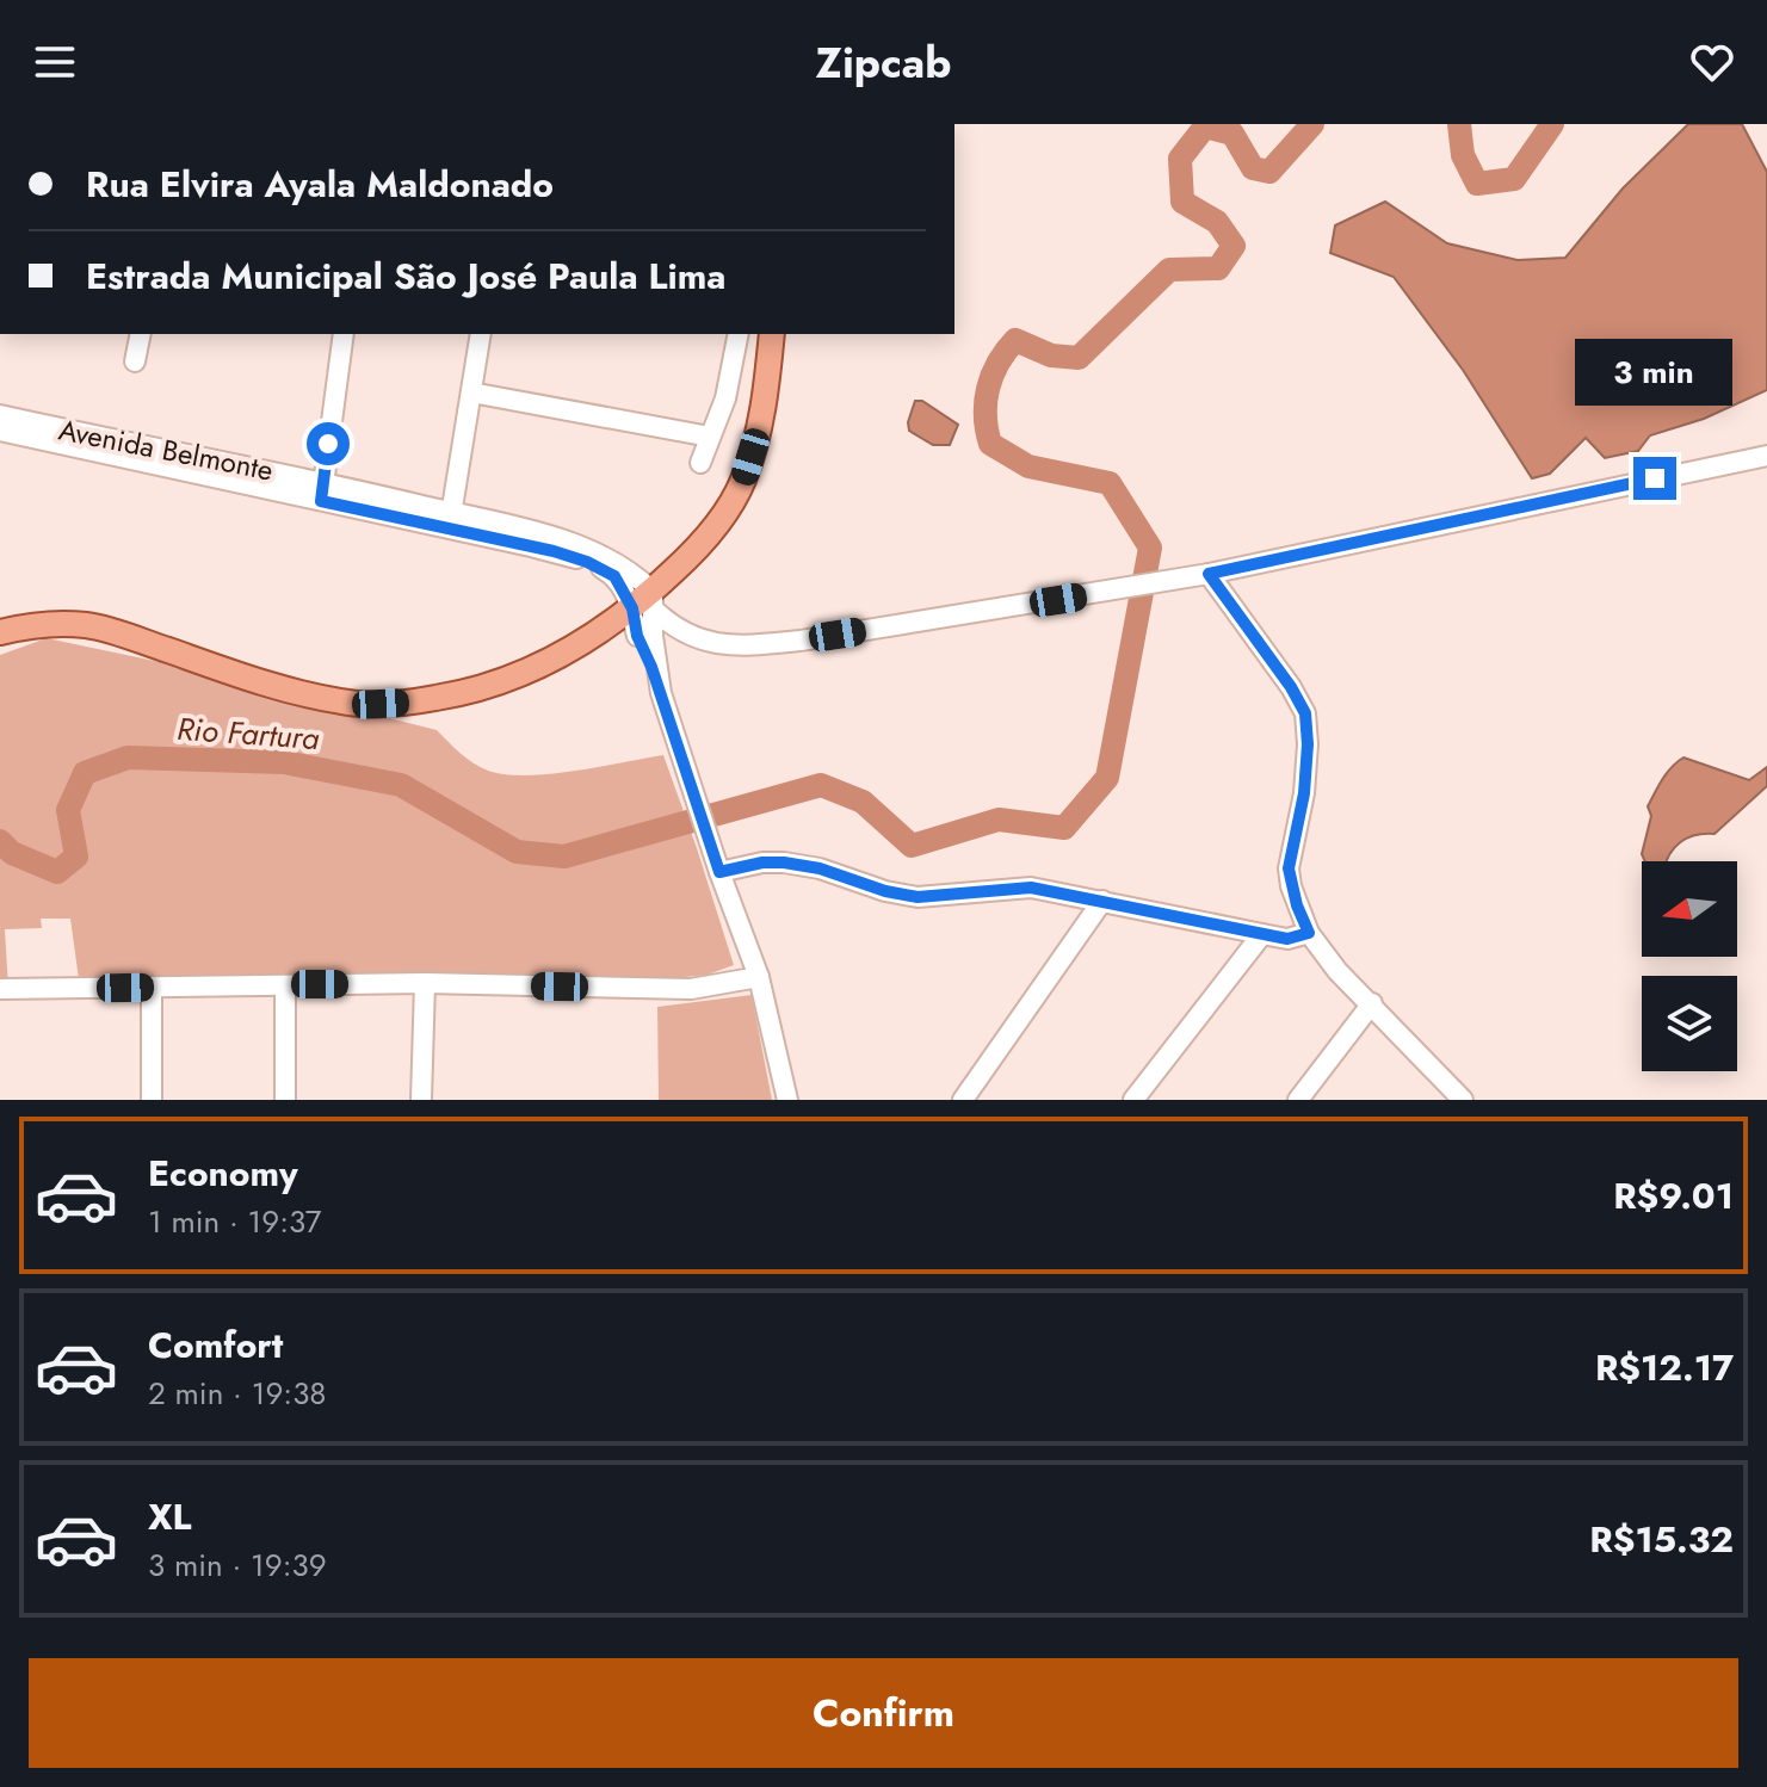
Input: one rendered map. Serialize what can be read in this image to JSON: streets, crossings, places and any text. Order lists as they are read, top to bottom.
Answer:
{
  "streets": {
    "street": ["Avenida Belmonte"]
  },
  "water": ["Rio Fartura"],
  "north": "left",
  "page": {
    "header": "Zipcab",
    "banner": ["Rua Elvira Ayala Maldonado", "Estrada Municipal São José Paula Lima"],
    "bubble": "3 min",
    "list": [
      {
        "name": "Economy",
        "note": "1 min · 19:37",
        "value": "R$9.01"
      },
      {
        "name": "Comfort",
        "note": "2 min · 19:38",
        "value": "R$12.17"
      },
      {
        "name": "XL",
        "note": "3 min · 19:39",
        "value": "R$15.32"
      }
    ],
    "buttons": "Confirm"
  }
}
